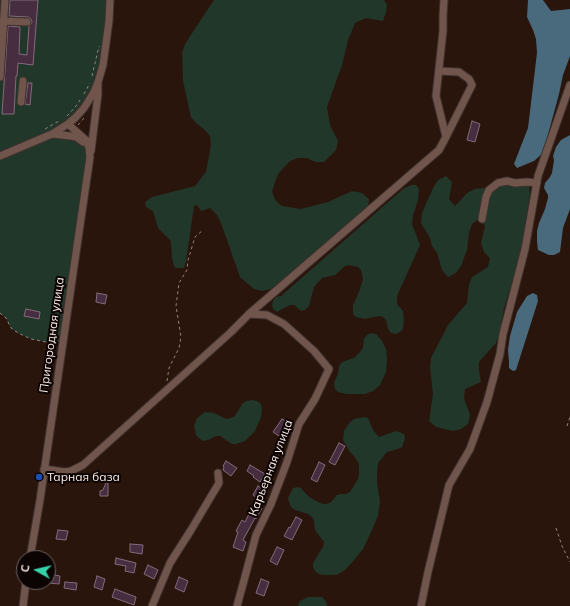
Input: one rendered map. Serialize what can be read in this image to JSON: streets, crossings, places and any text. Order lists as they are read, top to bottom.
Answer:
{
  "streets": {
    "street": ["Пригородная улица", "Карьерная улица"]
  },
  "places": ["Тарная база"],
  "north": "left"
}
